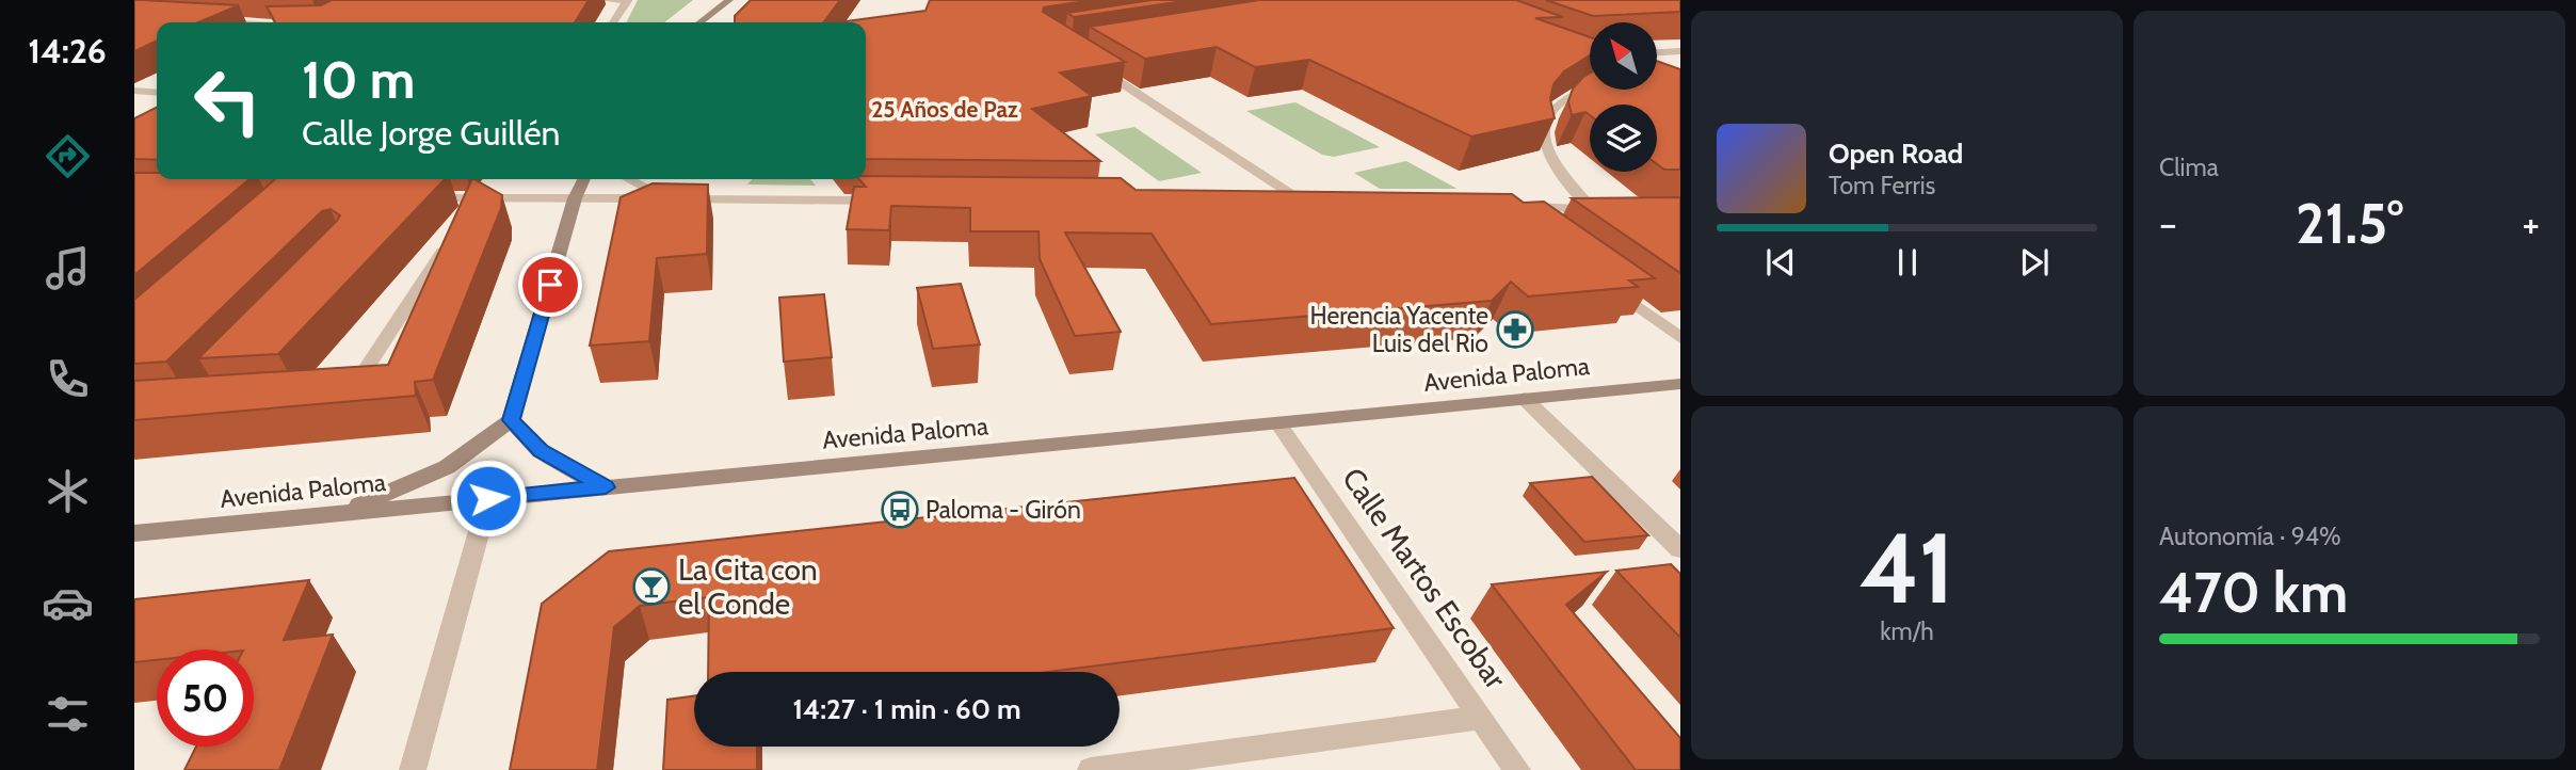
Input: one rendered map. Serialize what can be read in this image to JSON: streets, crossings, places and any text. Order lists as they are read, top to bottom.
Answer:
{
  "streets": {
    "main road": ["Avenida Paloma"],
    "street": ["Calle Martos Escobar"]
  },
  "crossings": [
    ["Avenida Paloma", "Calle Martos Escobar"]
  ],
  "districts": ["25 Años de Paz"],
  "places": {
    "pharmacy": ["Herencia Yacente Luis del Rio"],
    "bus stop": ["Paloma - Girón"],
    "bar": ["La Cita con el Conde"]
  },
  "north": "top left",
  "page": {
    "tabs": "14:26",
    "tile": [
      "Clima",
      ["41", "km/h"],
      ["Autonomía · 94%", "470 km"]
    ],
    "turn": ["10 m", "Calle Jorge Guillén"],
    "song": ["Open Road", "Tom Ferris"],
    "heat": ["−", "21.5°", "+"],
    "limit": "50",
    "trip": "14:27 · 1 min · 60 m"
  }
}
